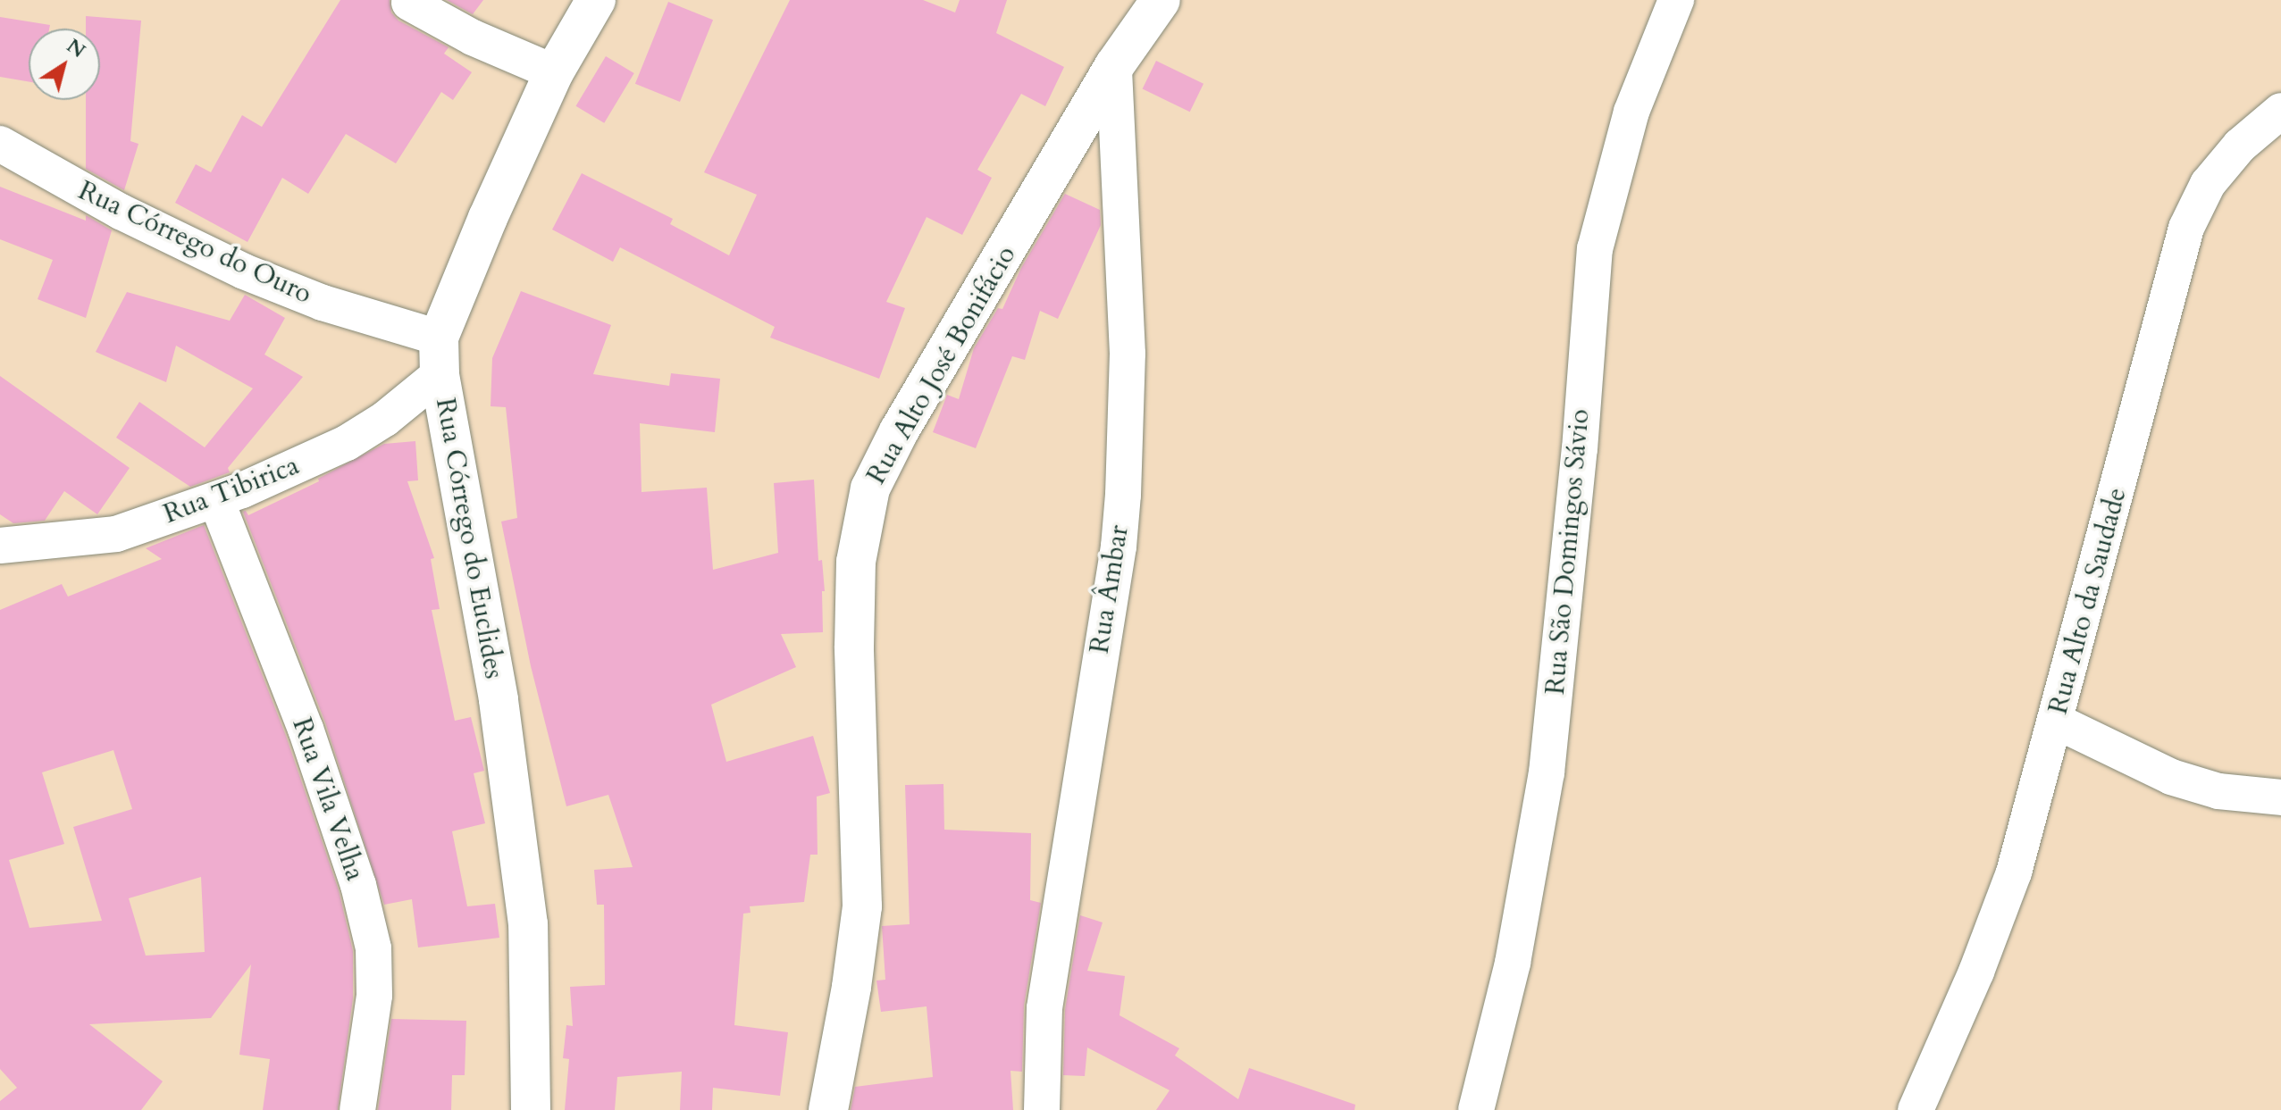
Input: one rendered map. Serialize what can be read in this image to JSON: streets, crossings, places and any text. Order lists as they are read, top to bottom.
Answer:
{
  "streets": {
    "street": [
      "Rua Córrego do Ouro",
      "Rua Alto José Bonifácio",
      "Rua Tibirica",
      "Rua Córrego do Euclides",
      "Rua São Domingos Sávio",
      "Rua Âmbar",
      "Rua Alto da Saudade",
      "Rua Vila Velha"
    ]
  },
  "crossings": [
    ["Rua Córrego do Ouro", "Rua Tibirica"],
    ["Rua Córrego do Ouro", "Rua Córrego do Euclides"],
    ["Rua Alto José Bonifácio", "Rua Âmbar"],
    ["Rua Tibirica", "Rua Córrego do Euclides"],
    ["Rua Tibirica", "Rua Vila Velha"]
  ],
  "north": "top right"
}
